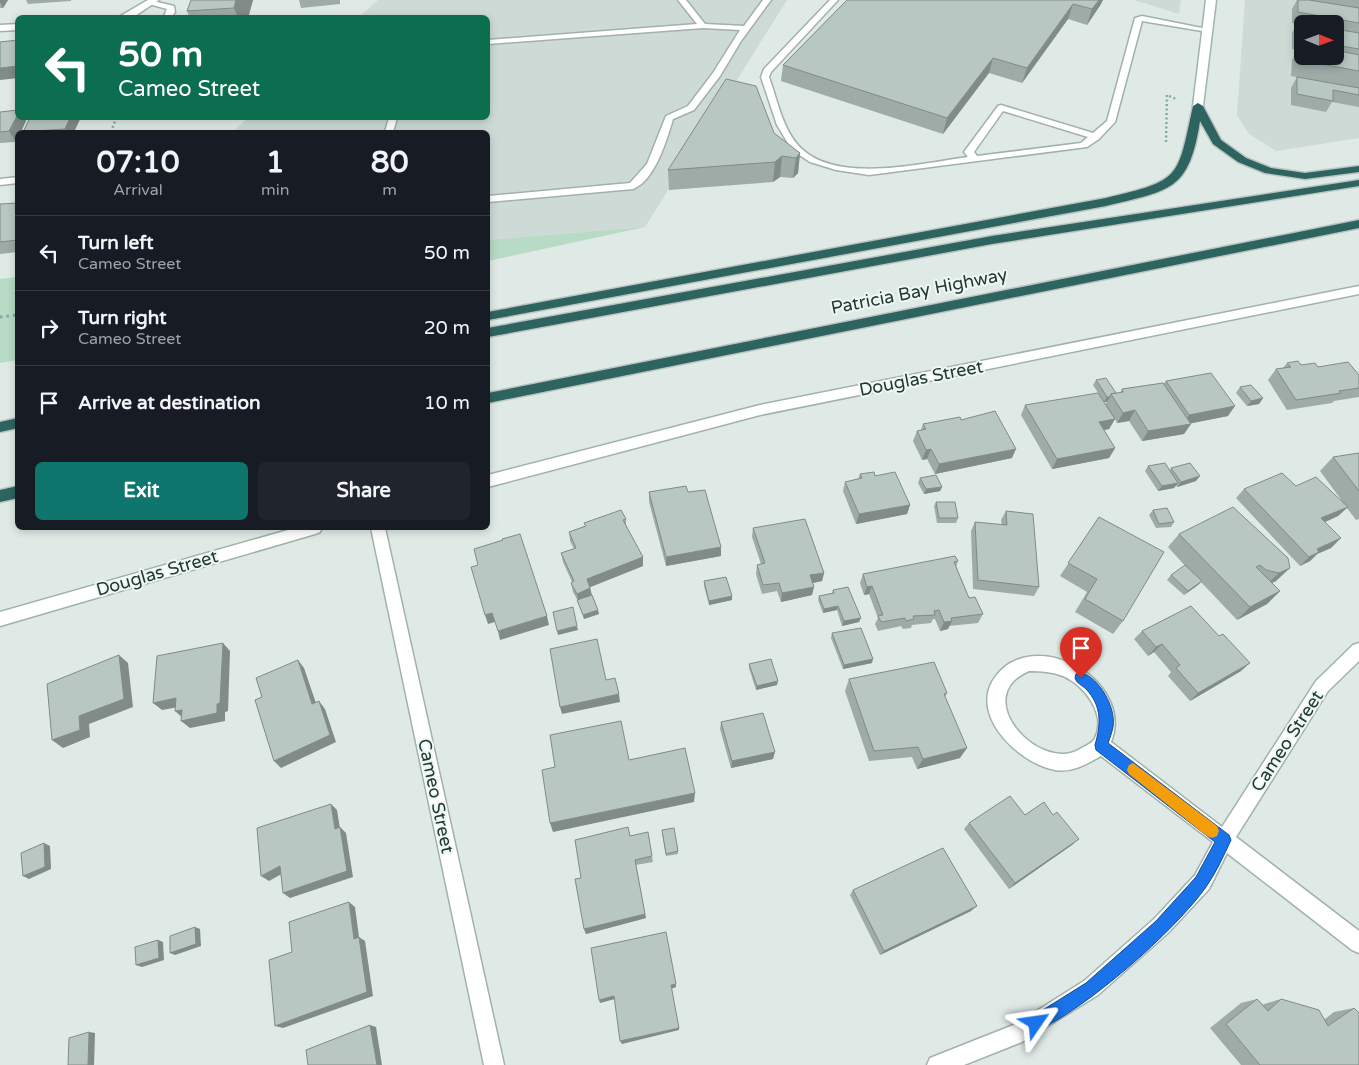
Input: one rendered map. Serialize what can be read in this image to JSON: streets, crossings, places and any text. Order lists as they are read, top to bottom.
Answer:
{
  "streets": {
    "highway": ["Patricia Bay Highway"],
    "street": ["Douglas Street", "Cameo Street"]
  },
  "north": "right",
  "page": {
    "turn": ["50 m", "Cameo Street"],
    "eta": [
      "07:10",
      "Arrival",
      "1",
      "min",
      "80",
      "m"
    ],
    "list": [
      {
        "name": "Turn left",
        "note": "Cameo Street",
        "value": "50 m"
      },
      {
        "name": "Turn right",
        "note": "Cameo Street",
        "value": "20 m"
      },
      {
        "name": "Arrive at destination",
        "value": "10 m"
      }
    ],
    "buttons": ["Exit", "Share"]
  }
}
